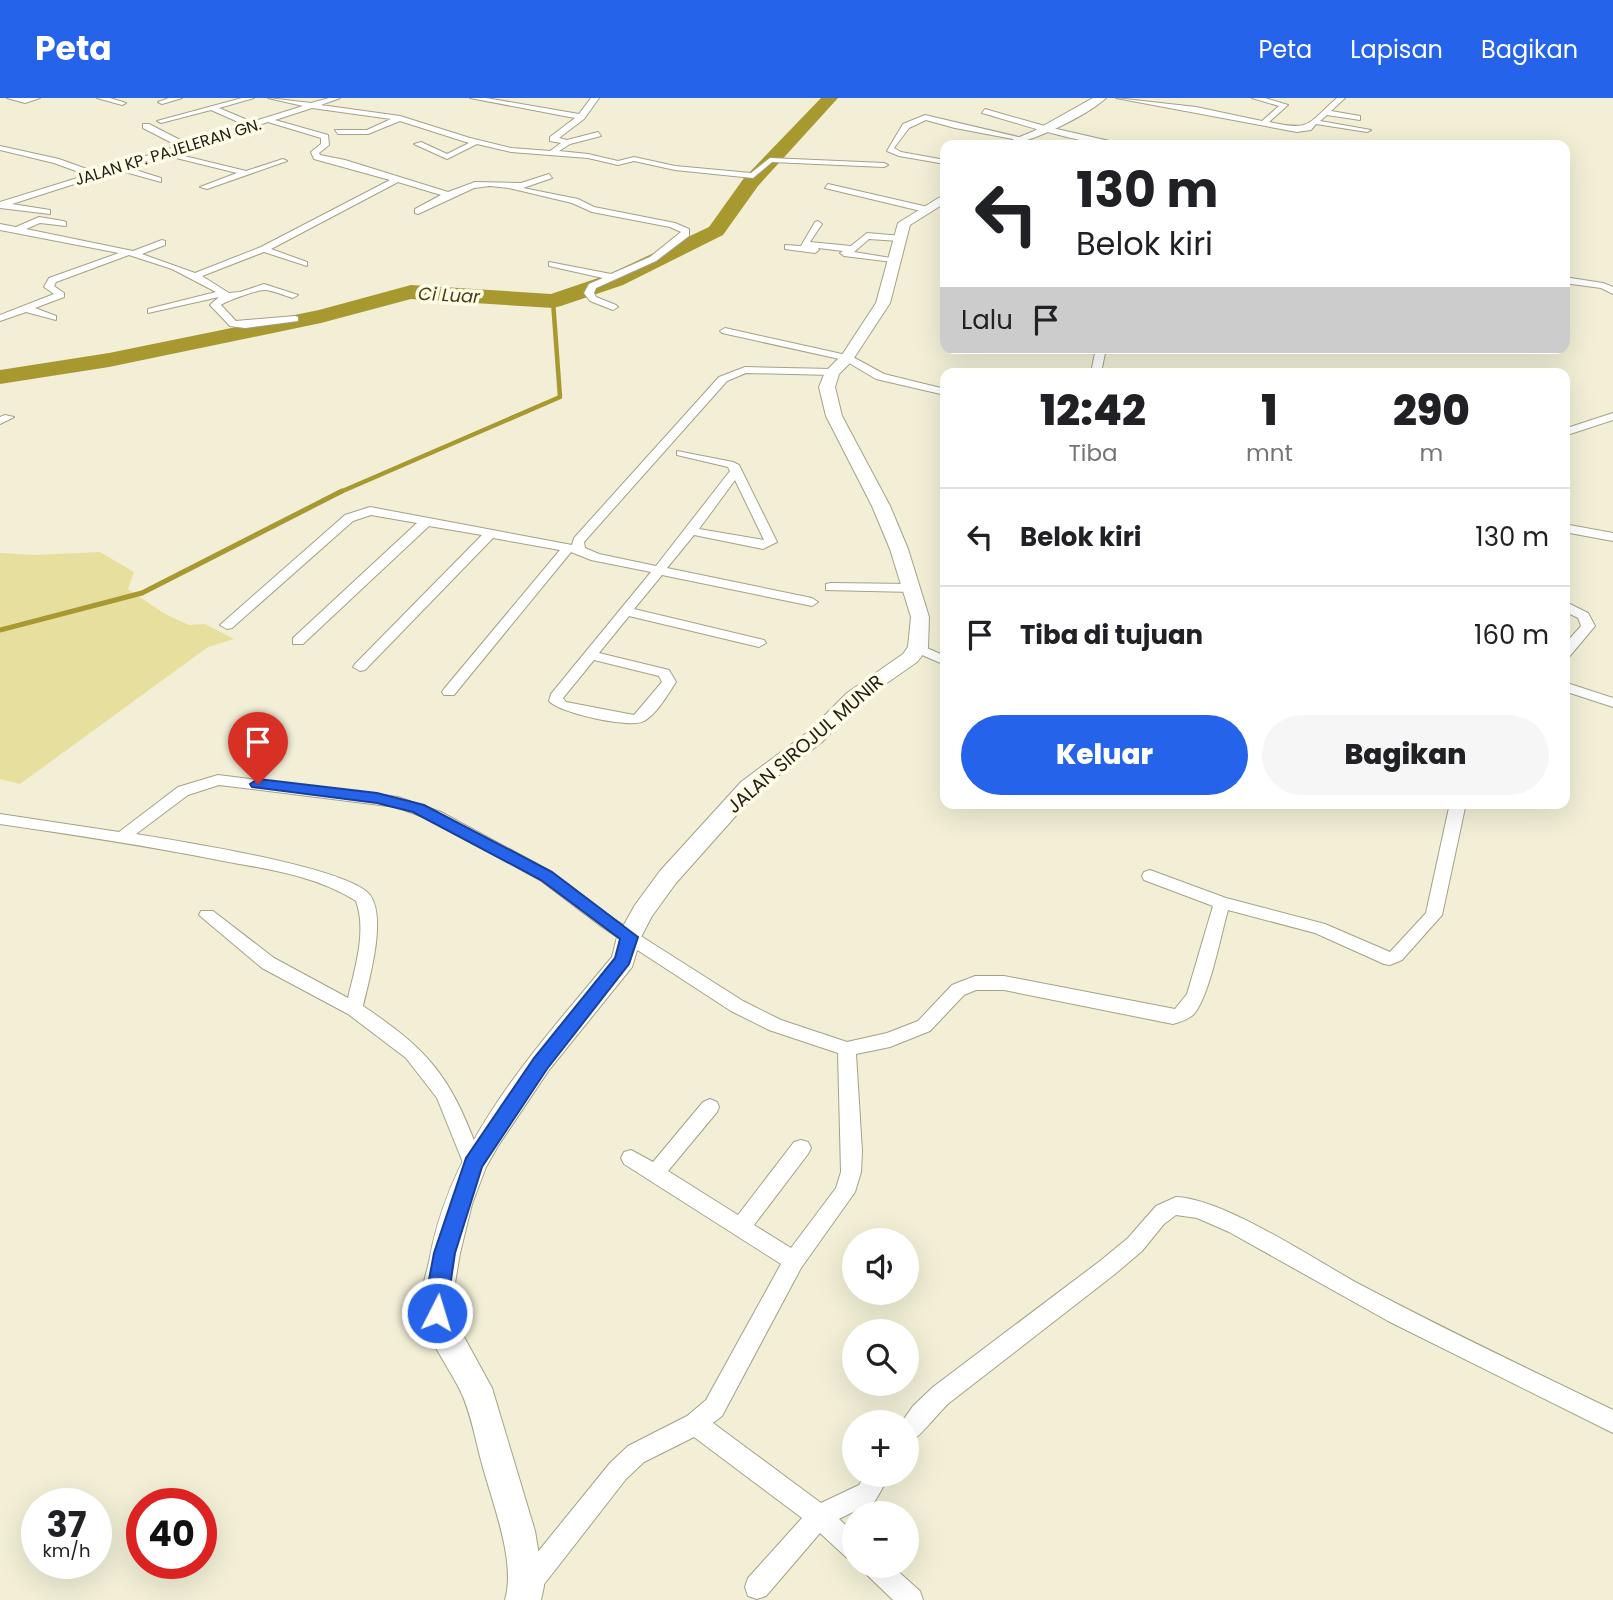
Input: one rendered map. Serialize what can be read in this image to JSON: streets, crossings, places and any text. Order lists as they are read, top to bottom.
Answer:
{
  "streets": {
    "street": ["JALAN KP. PAJELERAN GN.", "JALAN SIROJUL MUNIR"]
  },
  "water": ["Ci Luar"],
  "page": {
    "header": "Peta",
    "nav": ["Peta", "Lapisan", "Bagikan"],
    "turn": ["130 m", "Belok kiri"],
    "then": "Lalu",
    "eta": [
      "12:42",
      "Tiba",
      "1",
      "mnt",
      "290",
      "m"
    ],
    "list": [
      {
        "name": "Belok kiri",
        "value": "130 m"
      },
      {
        "name": "Tiba di tujuan",
        "value": "160 m"
      }
    ],
    "buttons": ["Keluar", "Bagikan"],
    "map_buttons": ["+", "−"],
    "speed": "37 km/h",
    "limit": "40"
  }
}
